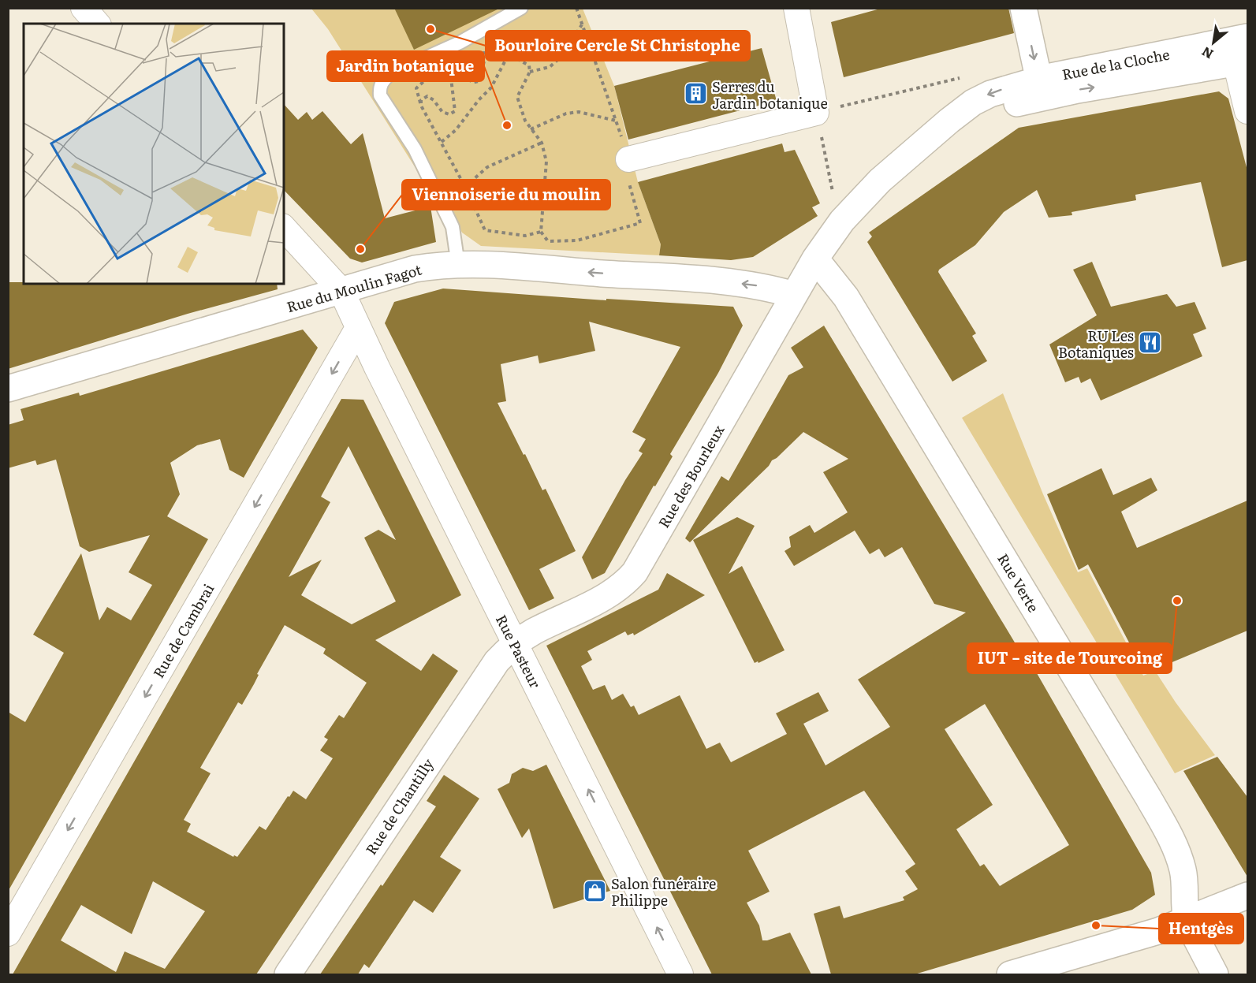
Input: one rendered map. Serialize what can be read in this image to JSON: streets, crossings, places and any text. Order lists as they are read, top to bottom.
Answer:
{
  "streets": {
    "street": [
      "Rue de la Cloche",
      "Rue du Moulin Fagot",
      "Rue des Bourleux",
      "Rue Verte",
      "Rue de Cambrai",
      "Rue Pasteur",
      "Rue de Chantilly"
    ]
  },
  "crossings": [
    ["Rue du Moulin Fagot", "Rue des Bourleux"],
    ["Rue du Moulin Fagot", "Rue Pasteur"],
    ["Rue des Bourleux", "Rue Verte"],
    ["Rue des Bourleux", "Rue Pasteur"],
    ["Rue des Bourleux", "Rue de Chantilly"],
    ["Rue de Cambrai", "Rue Pasteur"],
    ["Rue Pasteur", "Rue de Chantilly"]
  ],
  "one_way": ["Rue de Cambrai", "Rue Pasteur"],
  "places": {
    "other": [
      "Bourloire Cercle St Christophe",
      "Jardin botanique",
      "Viennoiserie du moulin",
      "IUT − site de Tourcoing",
      "Hentgès"
    ],
    "building": ["Serres du Jardin botanique"],
    "restaurant": ["RU Les Botaniques"],
    "shop": ["Salon funéraire Philippe"]
  },
  "north": "bottom left"
}
